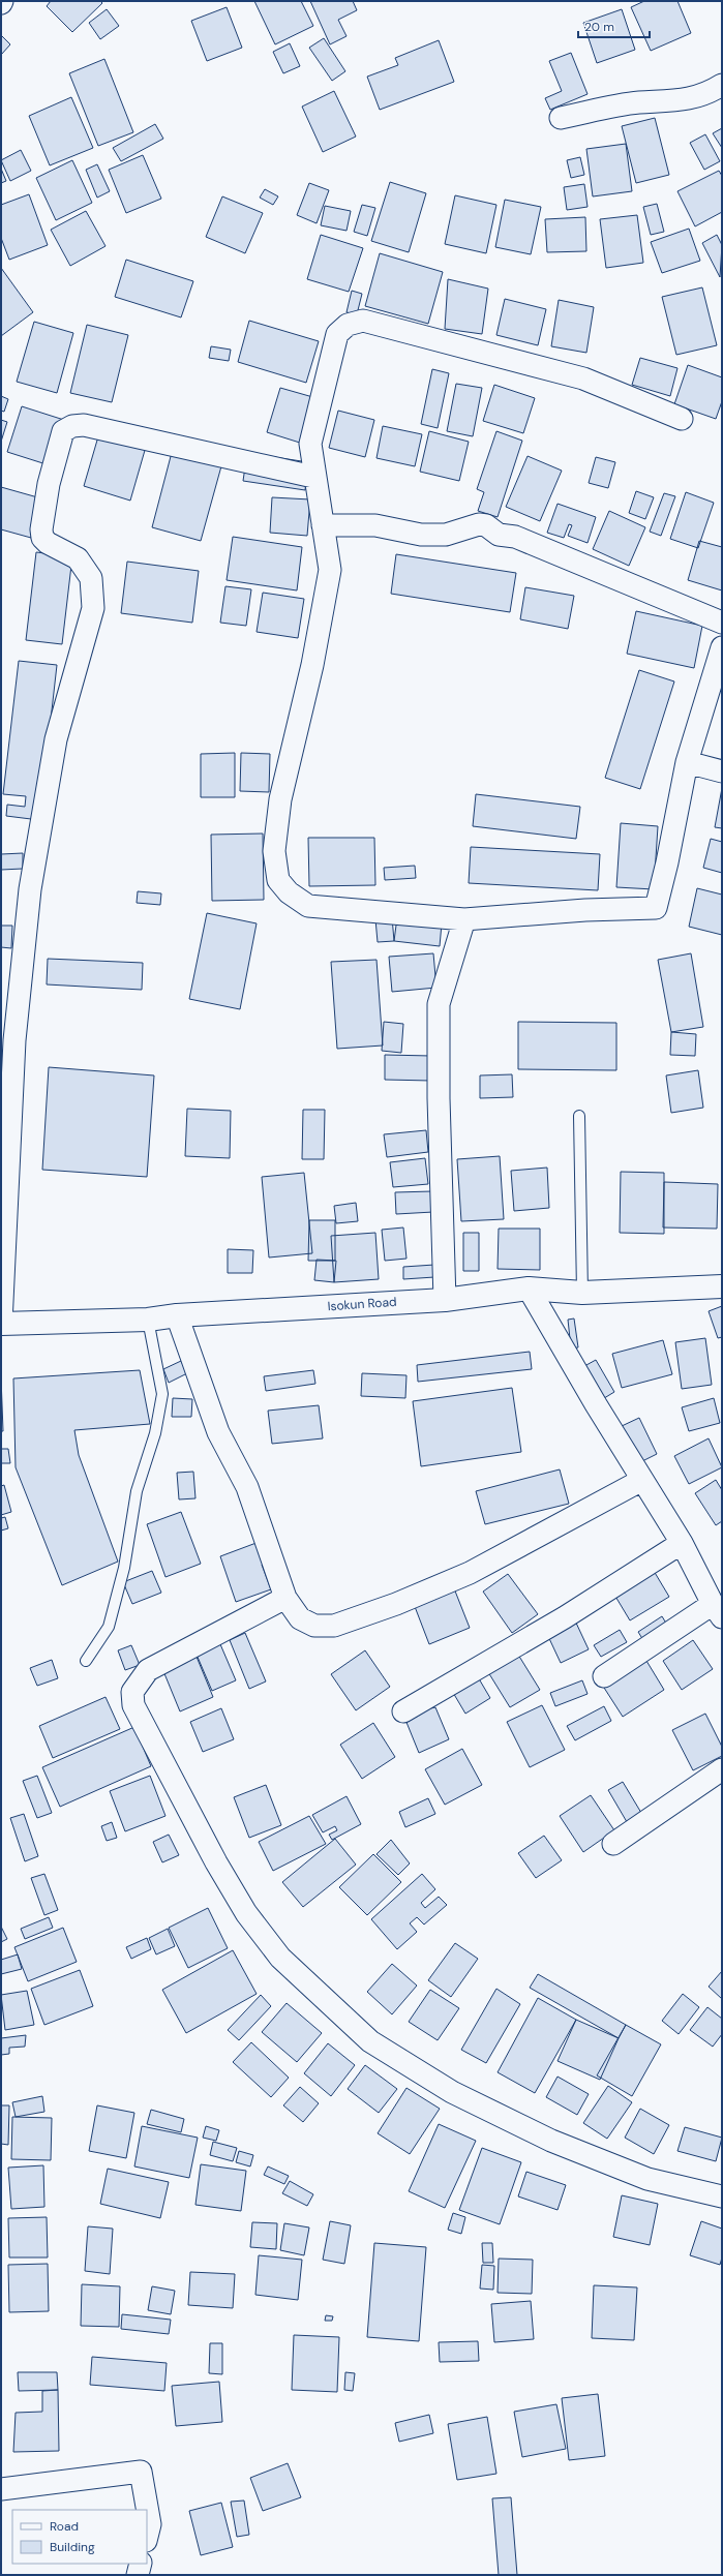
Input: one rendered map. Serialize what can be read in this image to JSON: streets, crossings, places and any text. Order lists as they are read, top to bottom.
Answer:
{
  "streets": {
    "main road": ["Isokun Road"]
  },
  "legend": ["Road", "Building"],
  "scale_bar": "20 m"
}
